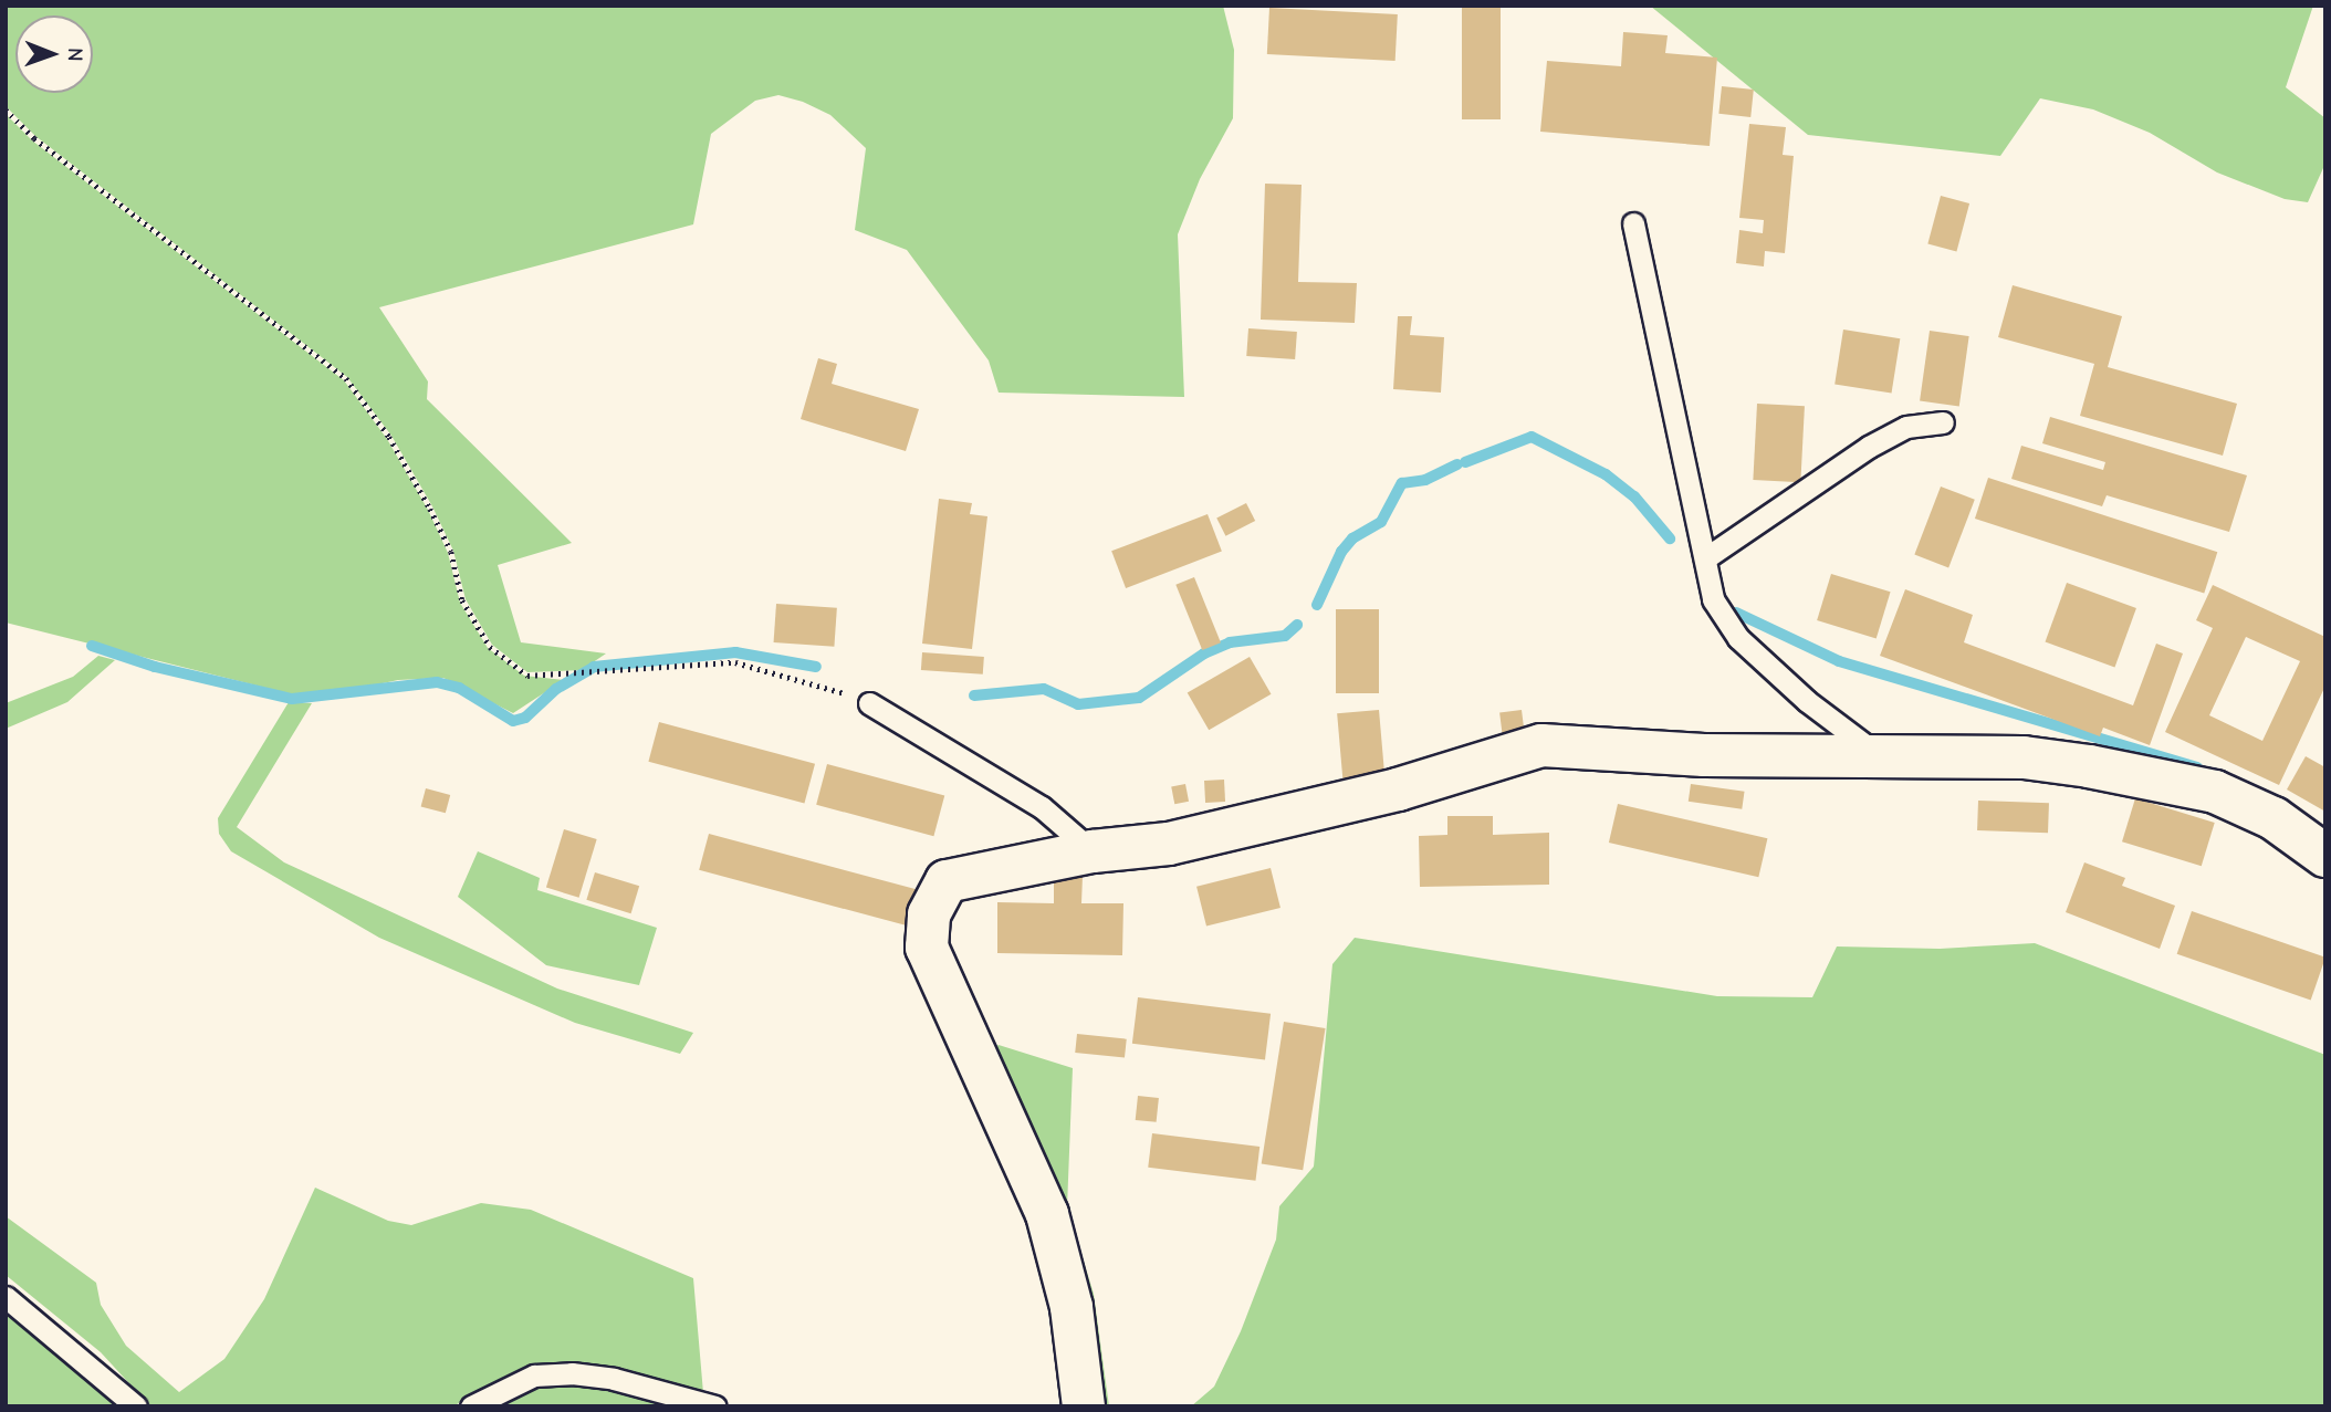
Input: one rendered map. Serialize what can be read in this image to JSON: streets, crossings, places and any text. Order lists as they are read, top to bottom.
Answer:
{
  "north": "right"
}
